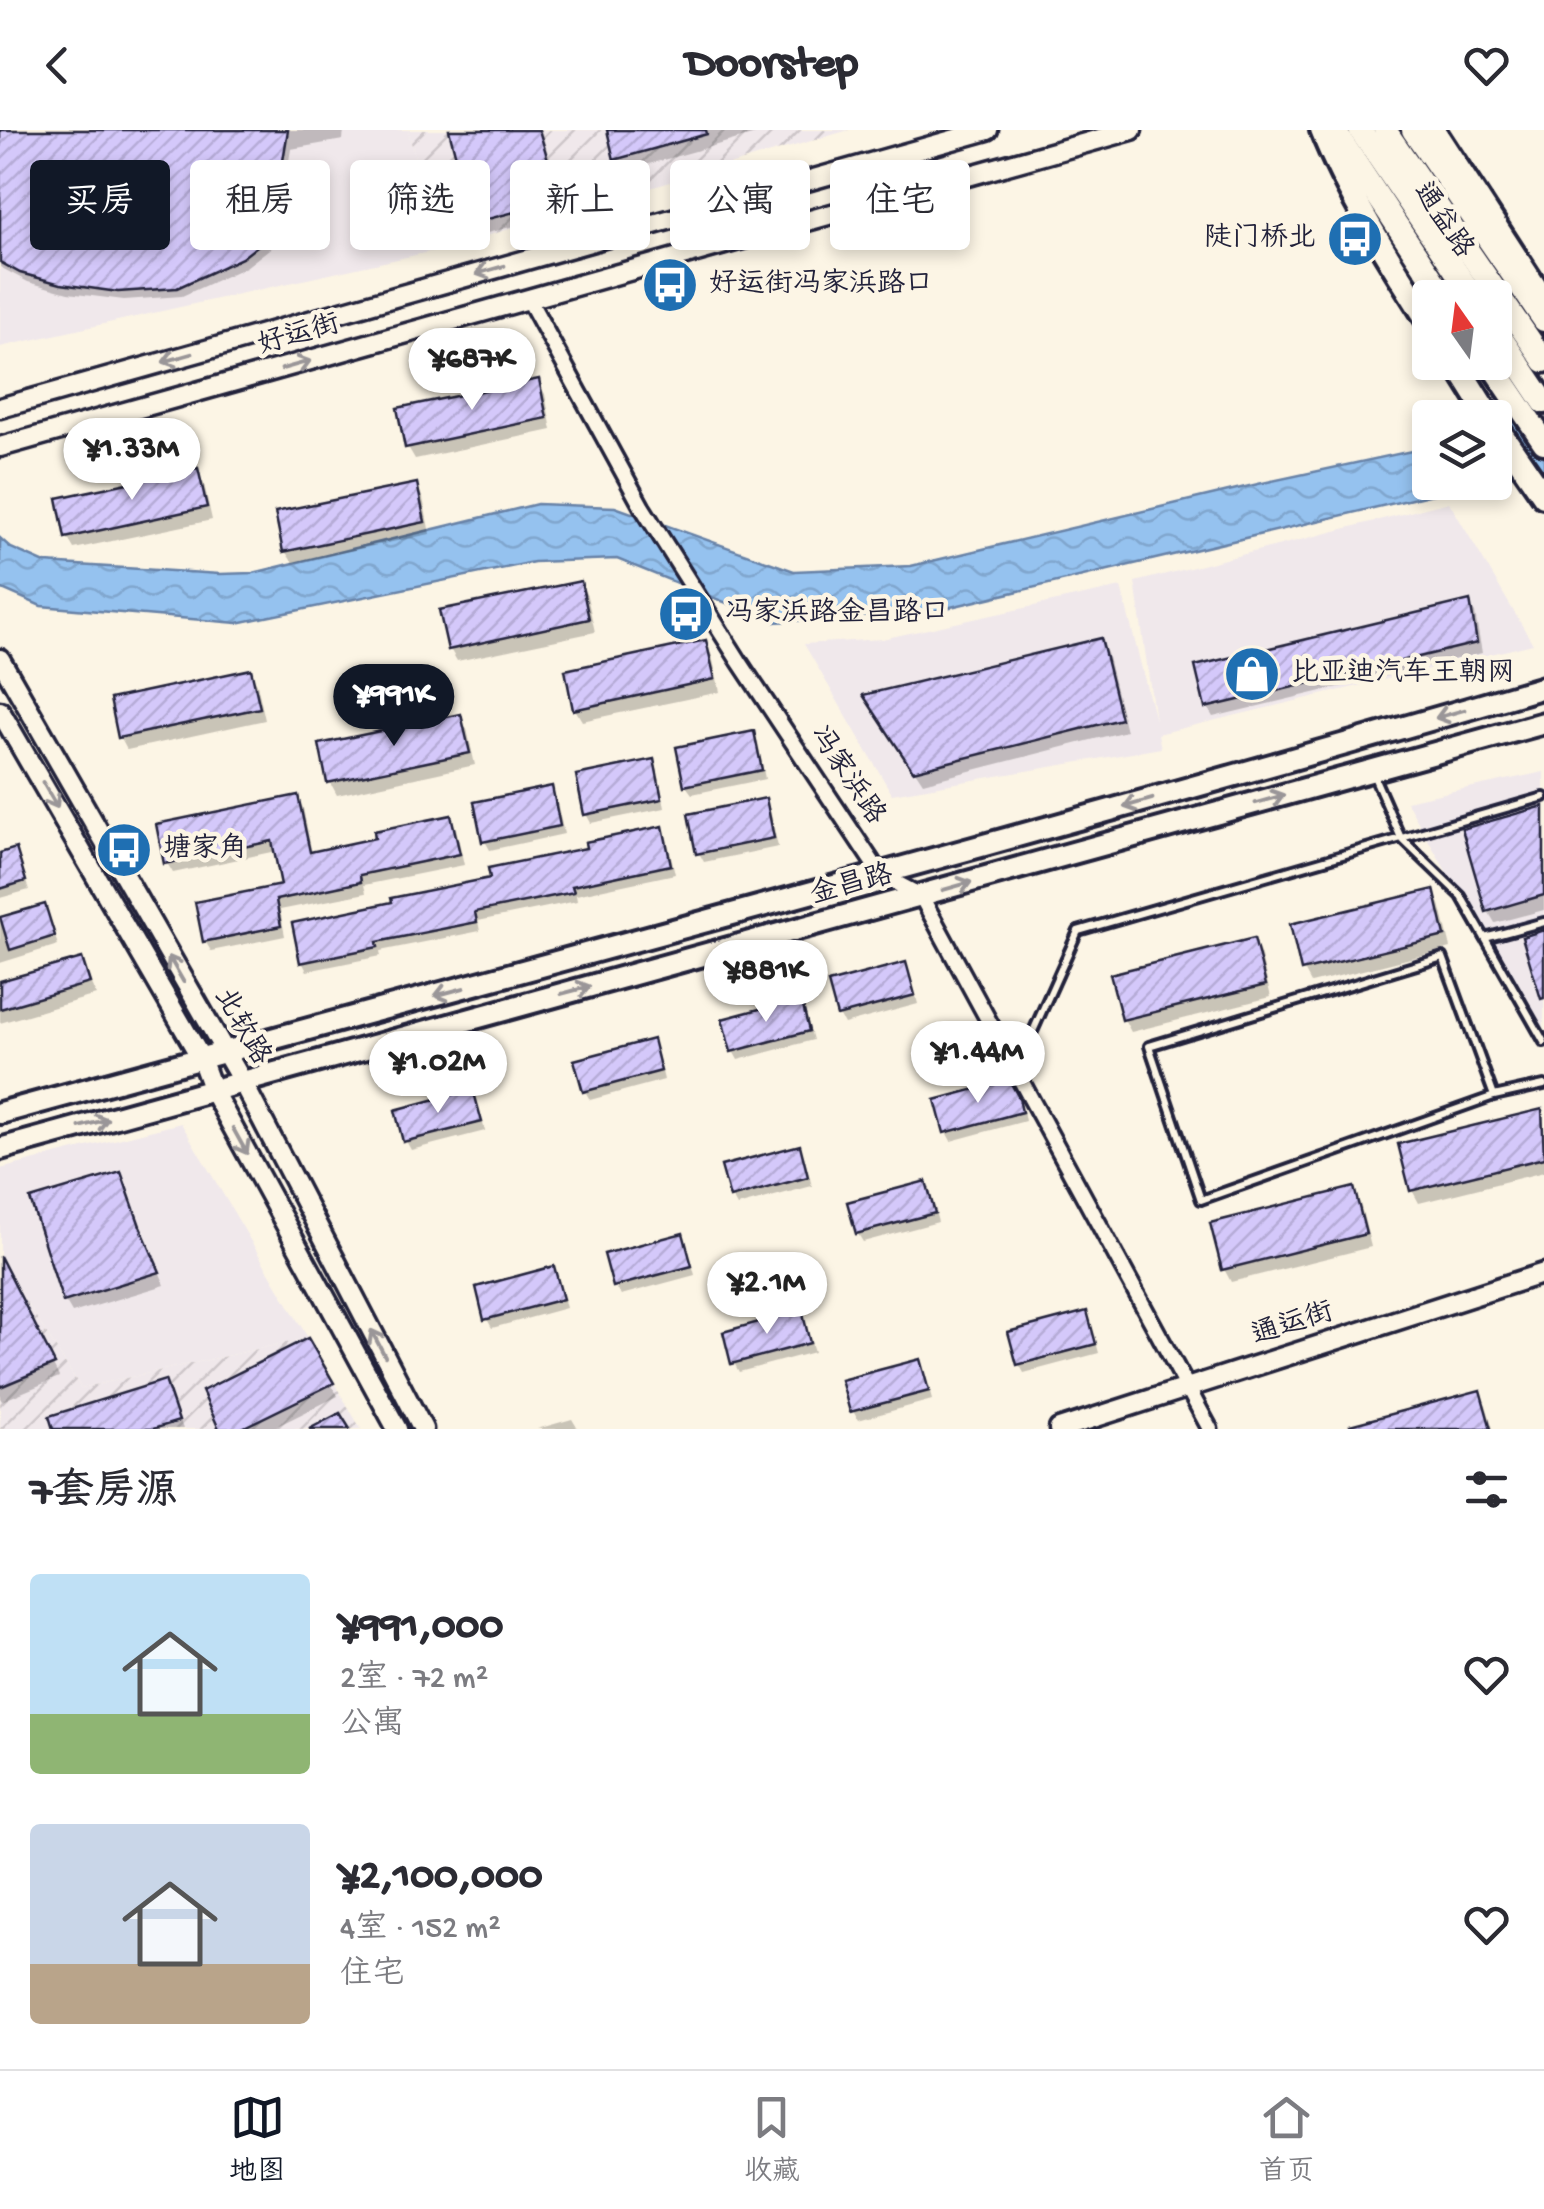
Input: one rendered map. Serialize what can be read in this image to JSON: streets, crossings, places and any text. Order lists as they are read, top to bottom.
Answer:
{
  "streets": {
    "main road": ["通益路", "金昌路"],
    "street": [
      "好运街",
      "冯家浜路",
      "北软路",
      "通运街"
    ]
  },
  "crossings": [
    ["好运街", "冯家浜路"],
    ["冯家浜路", "金昌路"],
    ["金昌路", "北软路"]
  ],
  "places": {
    "bus stop": [
      "陡门桥北",
      "好运街冯家浜路口",
      "冯家浜路金昌路口",
      "塘家角"
    ],
    "shop": ["比亚迪汽车王朝网"]
  },
  "north": "top",
  "page": {
    "header": "Doorstep",
    "chip": [
      "买房",
      "租房",
      "筛选",
      "新上",
      "公寓",
      "住宅"
    ],
    "price": [
      "¥687K",
      "¥1.33M",
      "¥991K",
      "¥881K",
      "¥1.44M",
      "¥1.02M",
      "¥2.1M"
    ],
    "heading": "7套房源",
    "list": [
      {
        "name": "¥991,000",
        "note": "2室 · 72 m² · 公寓"
      },
      {
        "name": "¥2,100,000",
        "note": "4室 · 152 m² · 住宅"
      }
    ],
    "tabs": ["地图", "收藏", "首页"]
  }
}
